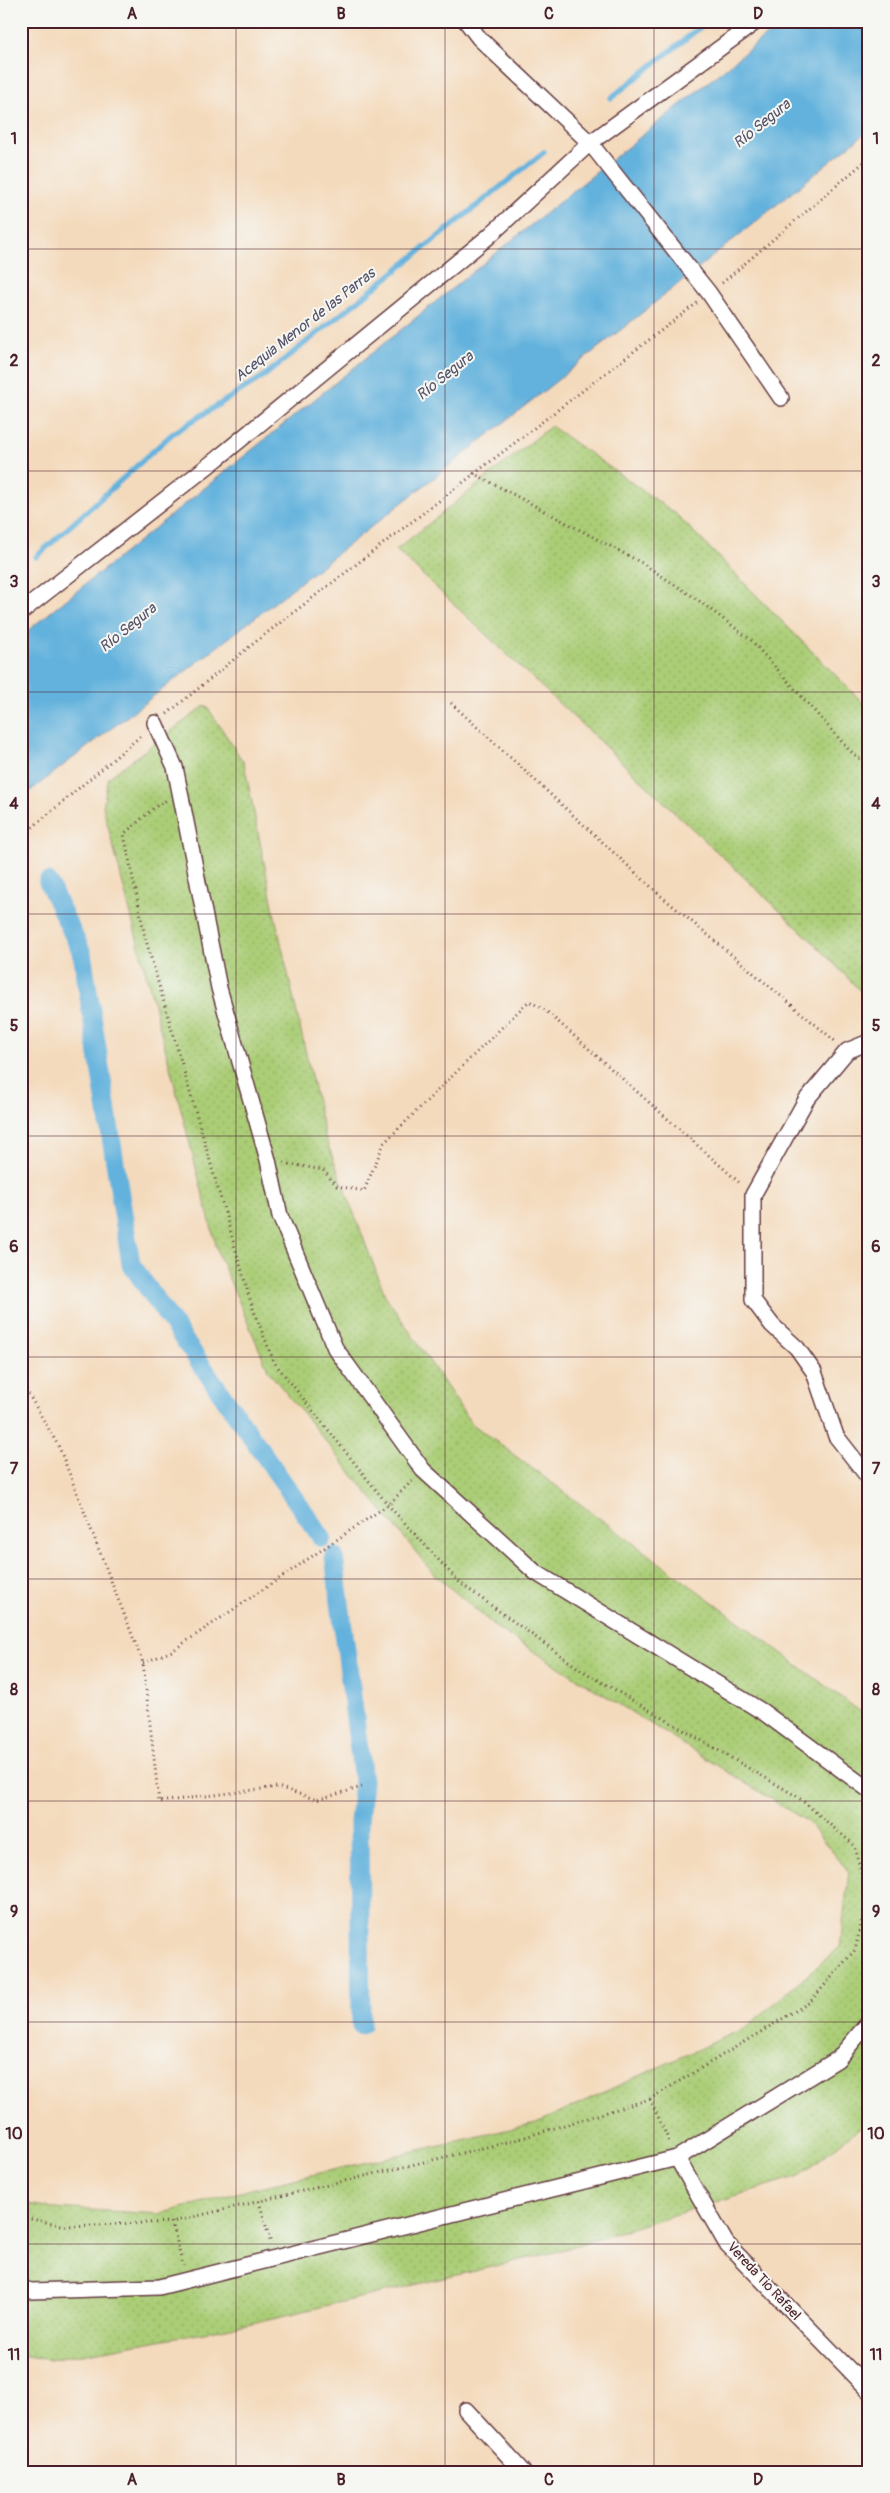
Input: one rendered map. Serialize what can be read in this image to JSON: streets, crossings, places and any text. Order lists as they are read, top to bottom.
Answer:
{
  "streets": {
    "street": ["Vereda Tio Rafael"]
  },
  "water": ["Río Segura", "Acequia Menor de las Parras"],
  "grid": {
    "columns": [
      "A",
      "B",
      "C",
      "D"
    ],
    "rows": [
      "1",
      "2",
      "3",
      "4",
      "5",
      "6",
      "7",
      "8",
      "9",
      "10",
      "11"
    ]
  }
}
